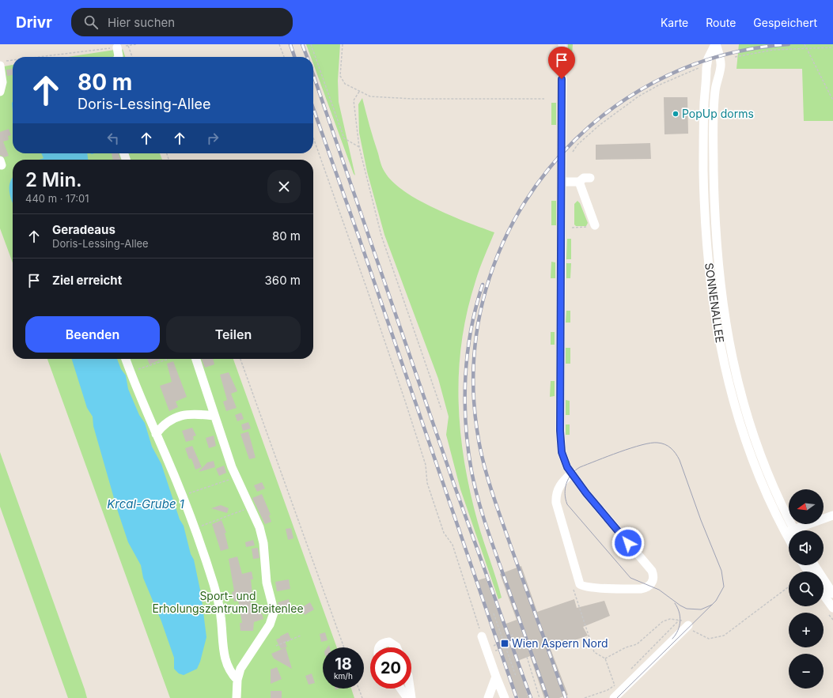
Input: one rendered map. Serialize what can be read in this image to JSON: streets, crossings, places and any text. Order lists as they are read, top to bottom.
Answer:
{
  "streets": {
    "street": ["SONNENALLEE"]
  },
  "water": ["Krcal-Grube 1"],
  "parks": ["Sport- und Erholungszentrum Breitenlee"],
  "places": {
    "other": ["PopUp dorms"],
    "transit": ["Wien Aspern Nord"]
  },
  "north": "left",
  "page": {
    "header": "Drivr",
    "search": "Hier suchen",
    "nav": ["Karte", "Route", "Gespeichert"],
    "turn": ["80 m", "Doris-Lessing-Allee"],
    "heading": ["2 Min.", "440 m · 17:01"],
    "list": [
      {
        "name": "Geradeaus",
        "note": "Doris-Lessing-Allee",
        "value": "80 m"
      },
      {
        "name": "Ziel erreicht",
        "value": "360 m"
      }
    ],
    "buttons": ["Beenden", "Teilen"],
    "map_buttons": ["+", "−"],
    "speed": "18 km/h",
    "limit": "20"
  }
}
